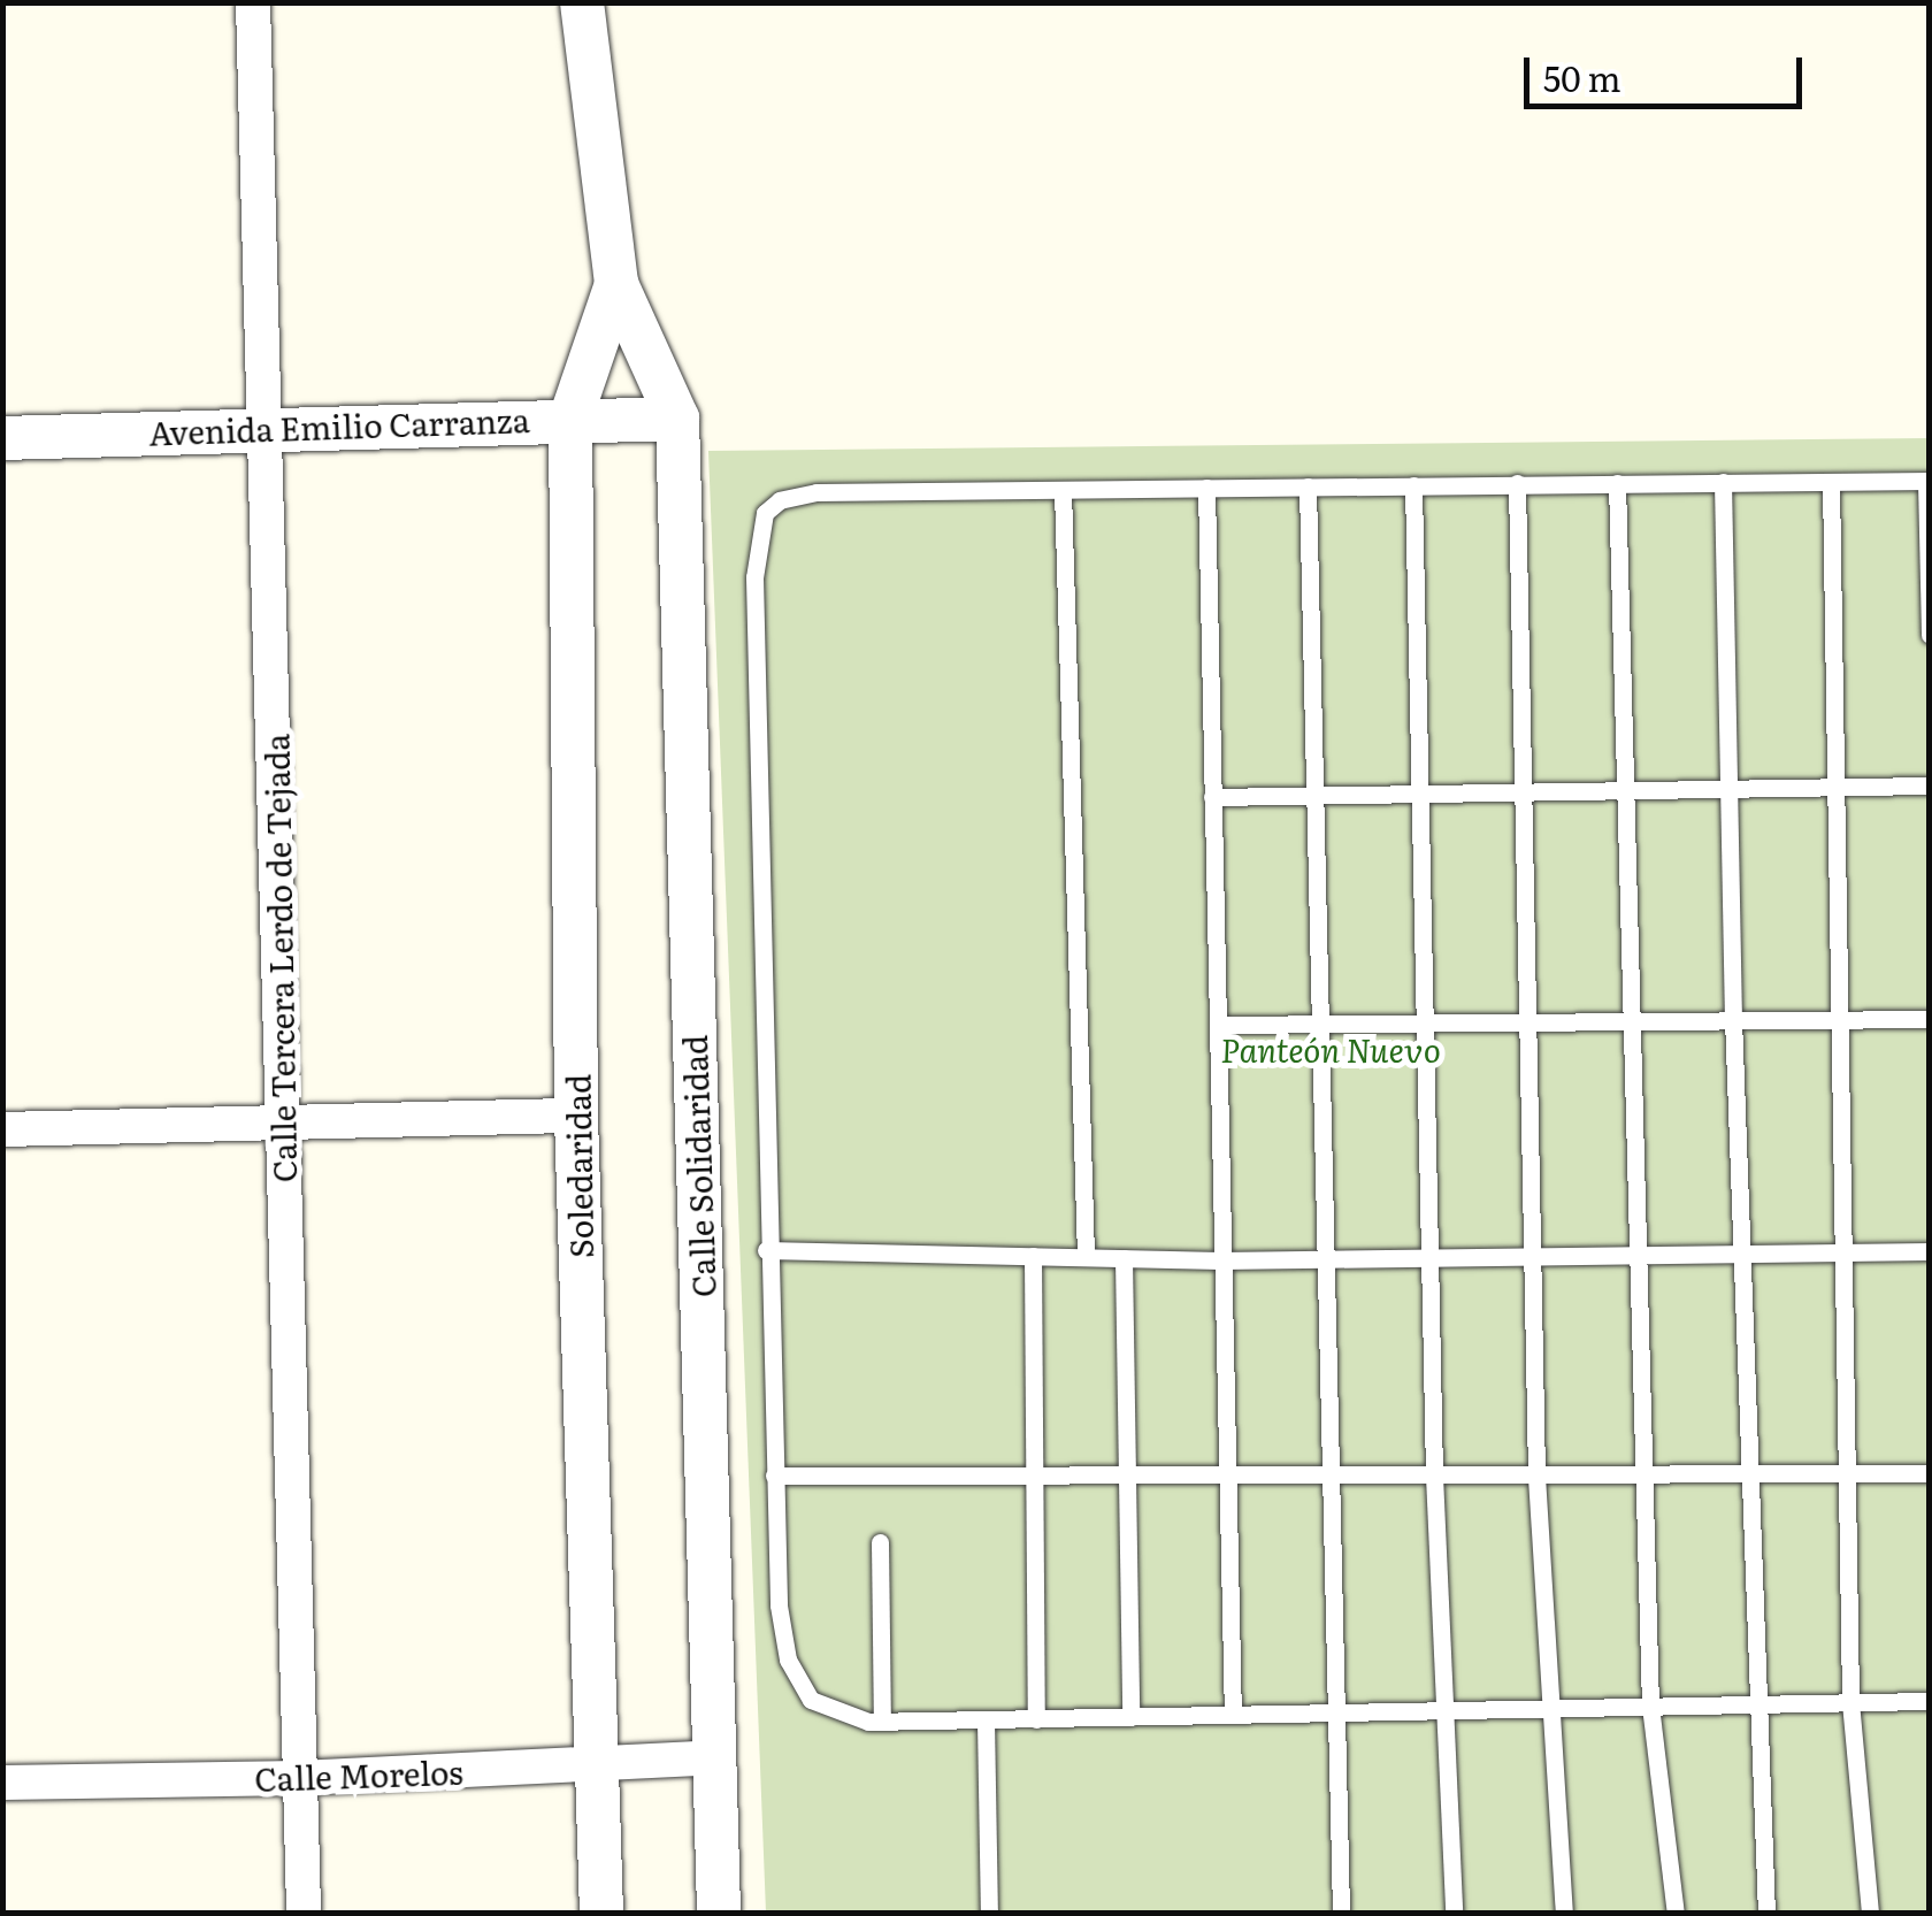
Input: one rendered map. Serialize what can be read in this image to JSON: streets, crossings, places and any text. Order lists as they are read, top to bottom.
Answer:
{
  "streets": {
    "street": [
      "Avenida Emilio Carranza",
      "Calle Tercera Lerdo de Tejada",
      "Soledaridad",
      "Calle Solidaridad",
      "Calle Morelos"
    ]
  },
  "crossings": [
    ["Avenida Emilio Carranza", "Calle Tercera Lerdo de Tejada"],
    ["Avenida Emilio Carranza", "Soledaridad"],
    ["Avenida Emilio Carranza", "Calle Solidaridad"],
    ["Calle Tercera Lerdo de Tejada", "Calle Morelos"],
    ["Soledaridad", "Calle Morelos"],
    ["Calle Solidaridad", "Calle Morelos"]
  ],
  "parks": ["Panteón Nuevo"],
  "scale_bar": "50 m"
}
